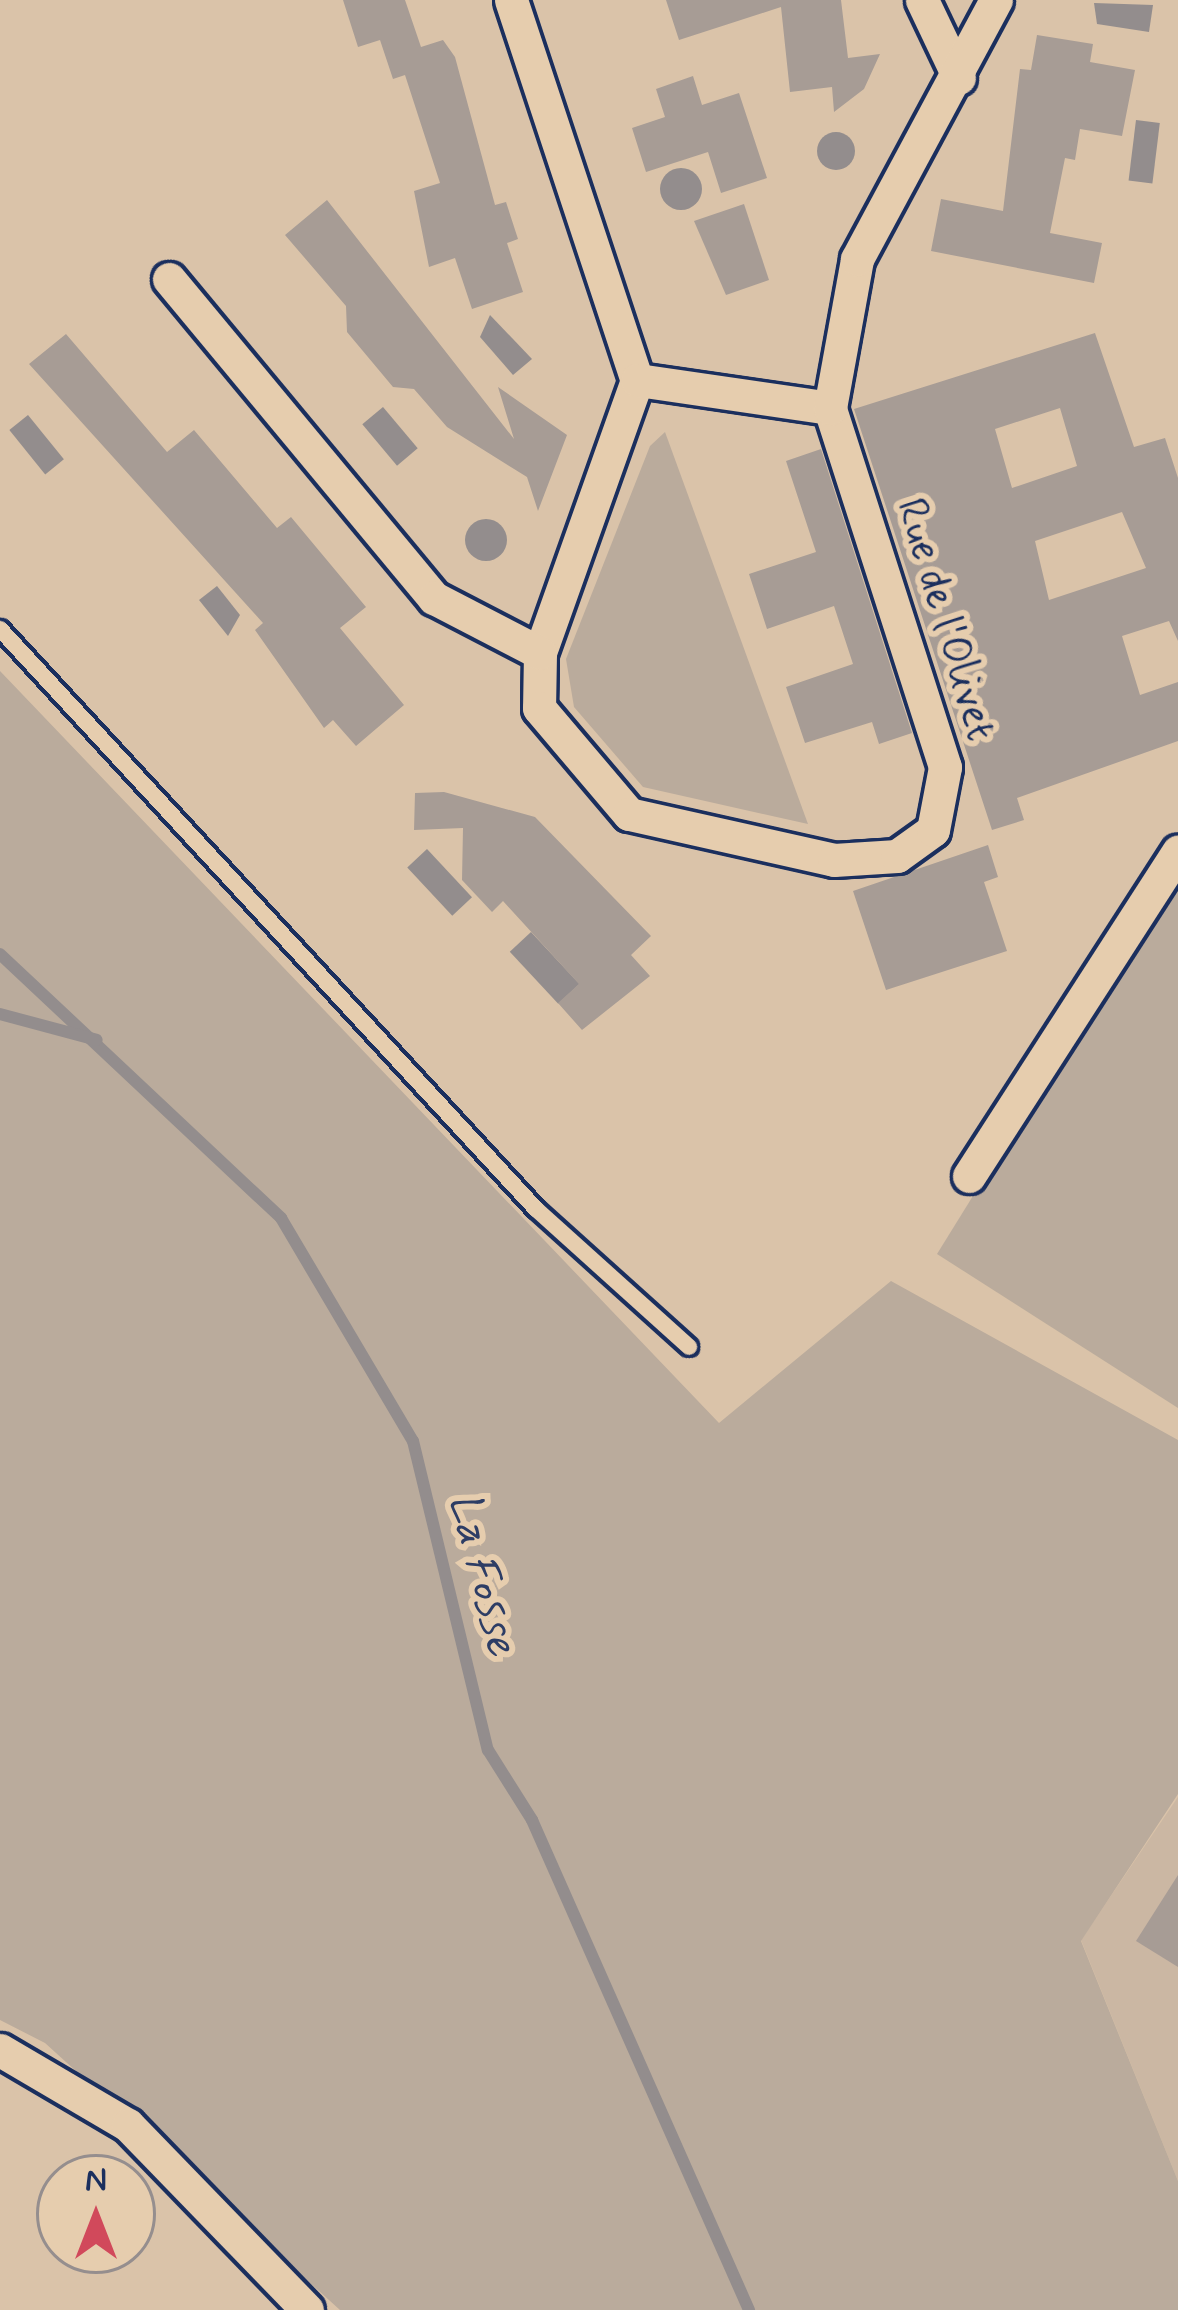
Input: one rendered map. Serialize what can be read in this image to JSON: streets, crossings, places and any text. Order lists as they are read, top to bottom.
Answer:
{
  "streets": {
    "street": ["Rue de l'Olivet"]
  },
  "water": ["La Fosse"],
  "north": "top"
}
